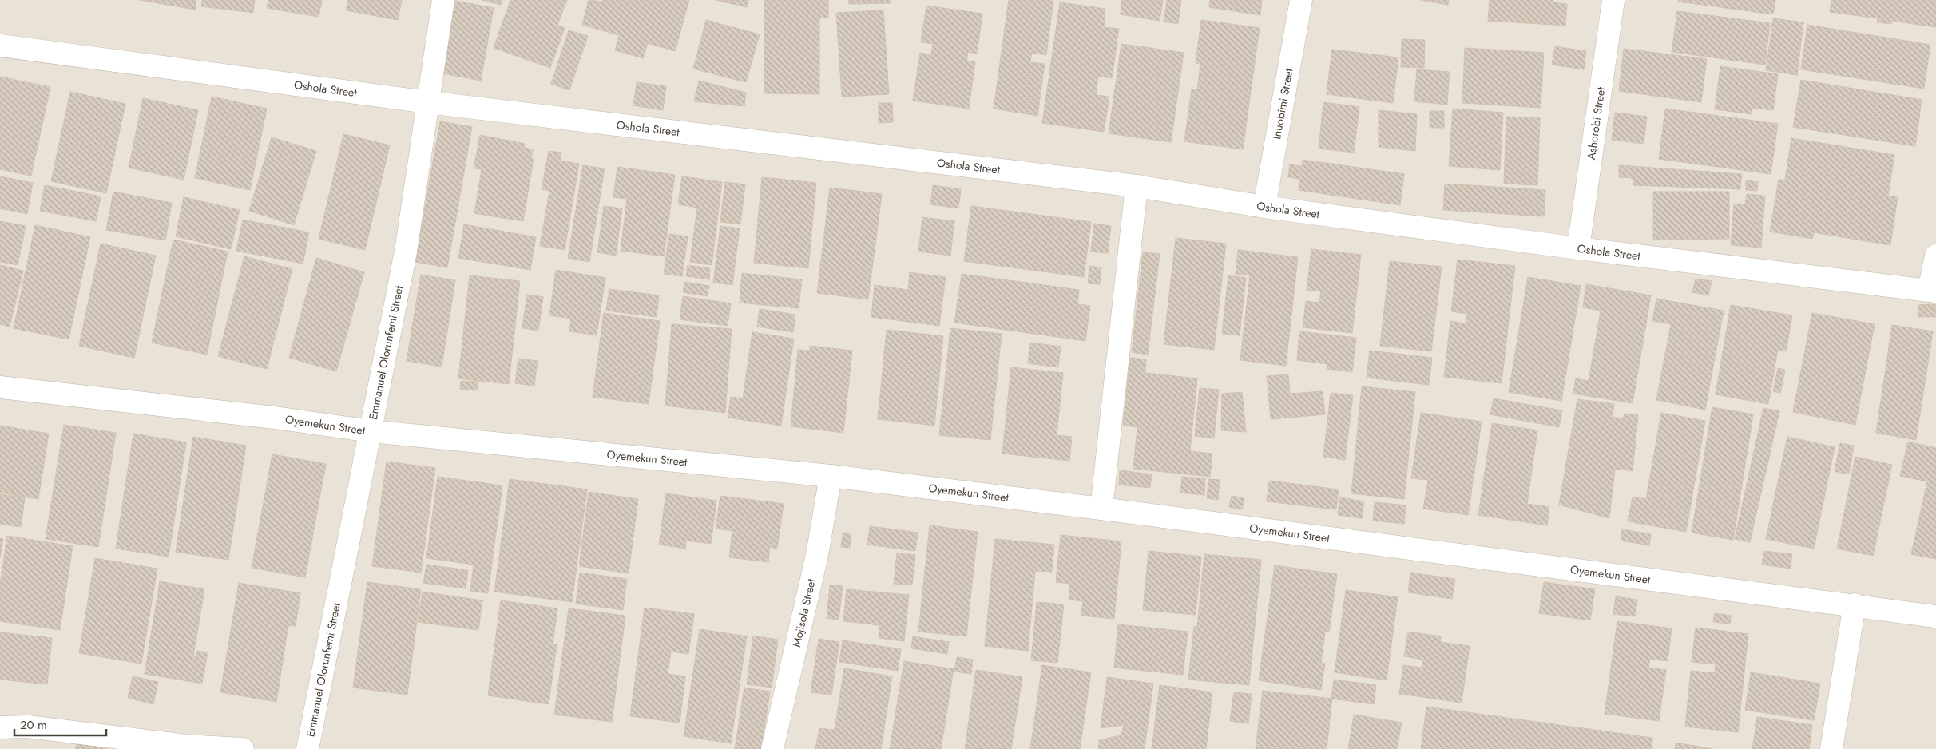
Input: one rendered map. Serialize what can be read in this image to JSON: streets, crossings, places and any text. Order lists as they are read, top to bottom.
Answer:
{
  "streets": {
    "street": [
      "Oshola Street",
      "Inuobimi Street",
      "Ashorobi Street",
      "Emmanuel Olorunfemi Street",
      "Oyemekun Street",
      "Mojisola Street"
    ]
  },
  "crossings": [
    ["Oshola Street", "Inuobimi Street"],
    ["Oshola Street", "Ashorobi Street"],
    ["Oshola Street", "Emmanuel Olorunfemi Street"],
    ["Emmanuel Olorunfemi Street", "Oyemekun Street"],
    ["Oyemekun Street", "Mojisola Street"]
  ],
  "scale_bar": "20 m"
}
